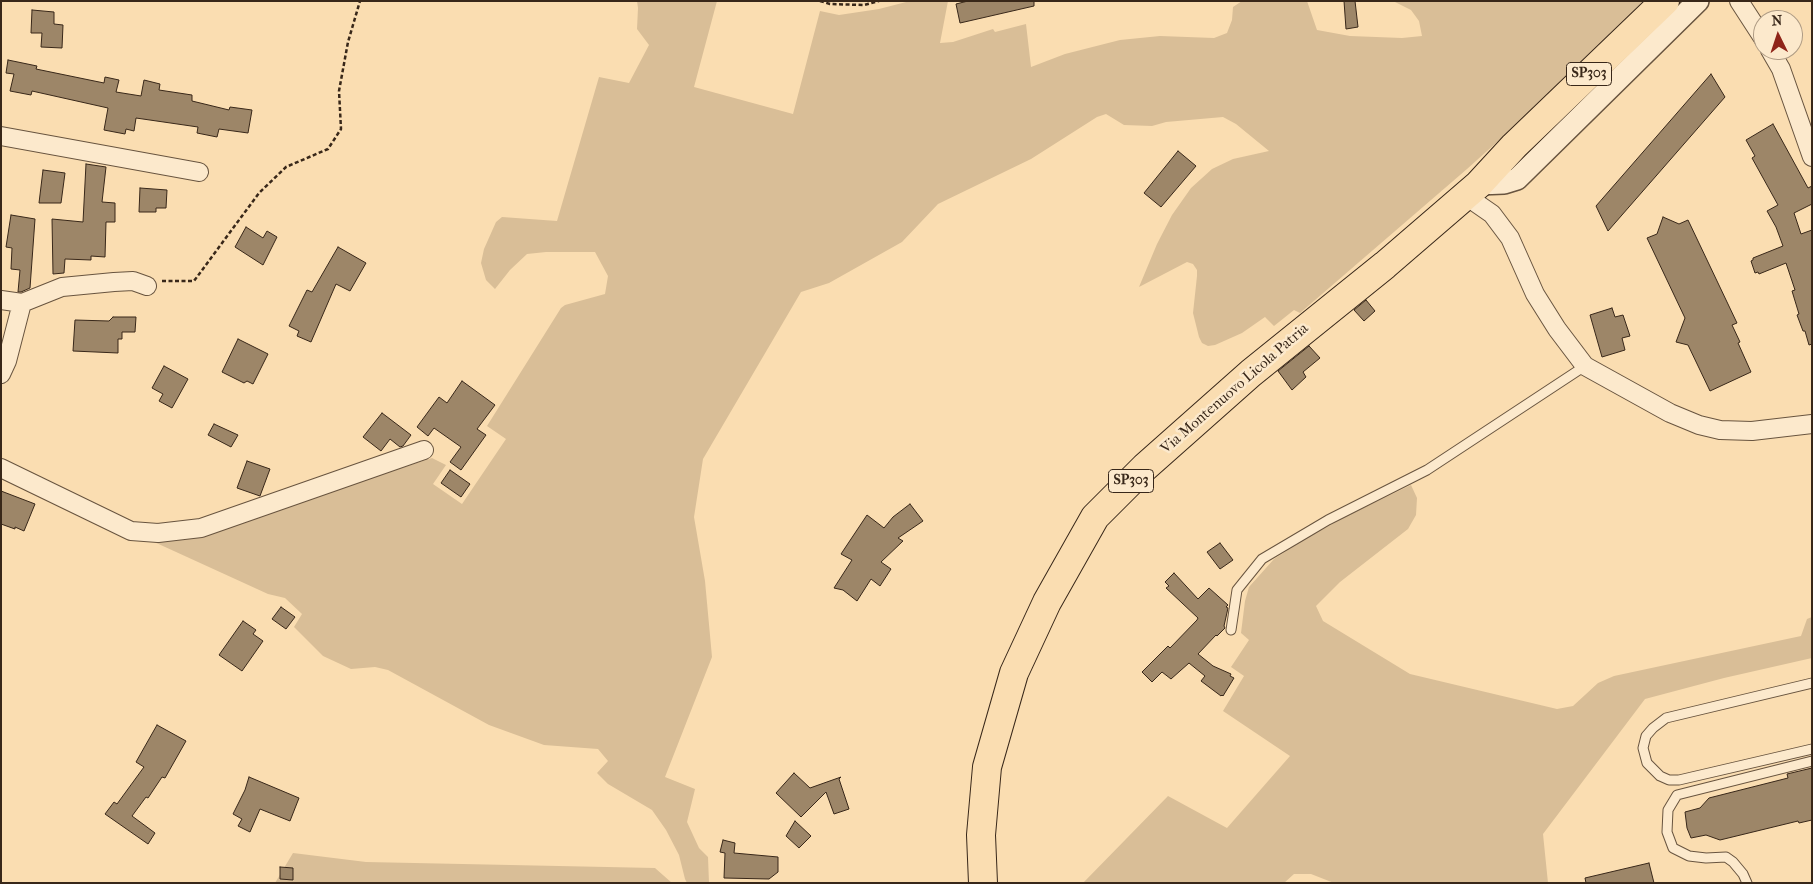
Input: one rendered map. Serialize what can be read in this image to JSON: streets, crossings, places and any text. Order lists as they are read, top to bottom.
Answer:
{
  "streets": {
    "main road": ["SP303", "Via Montenuovo Licola Patria"]
  },
  "north": "top"
}
